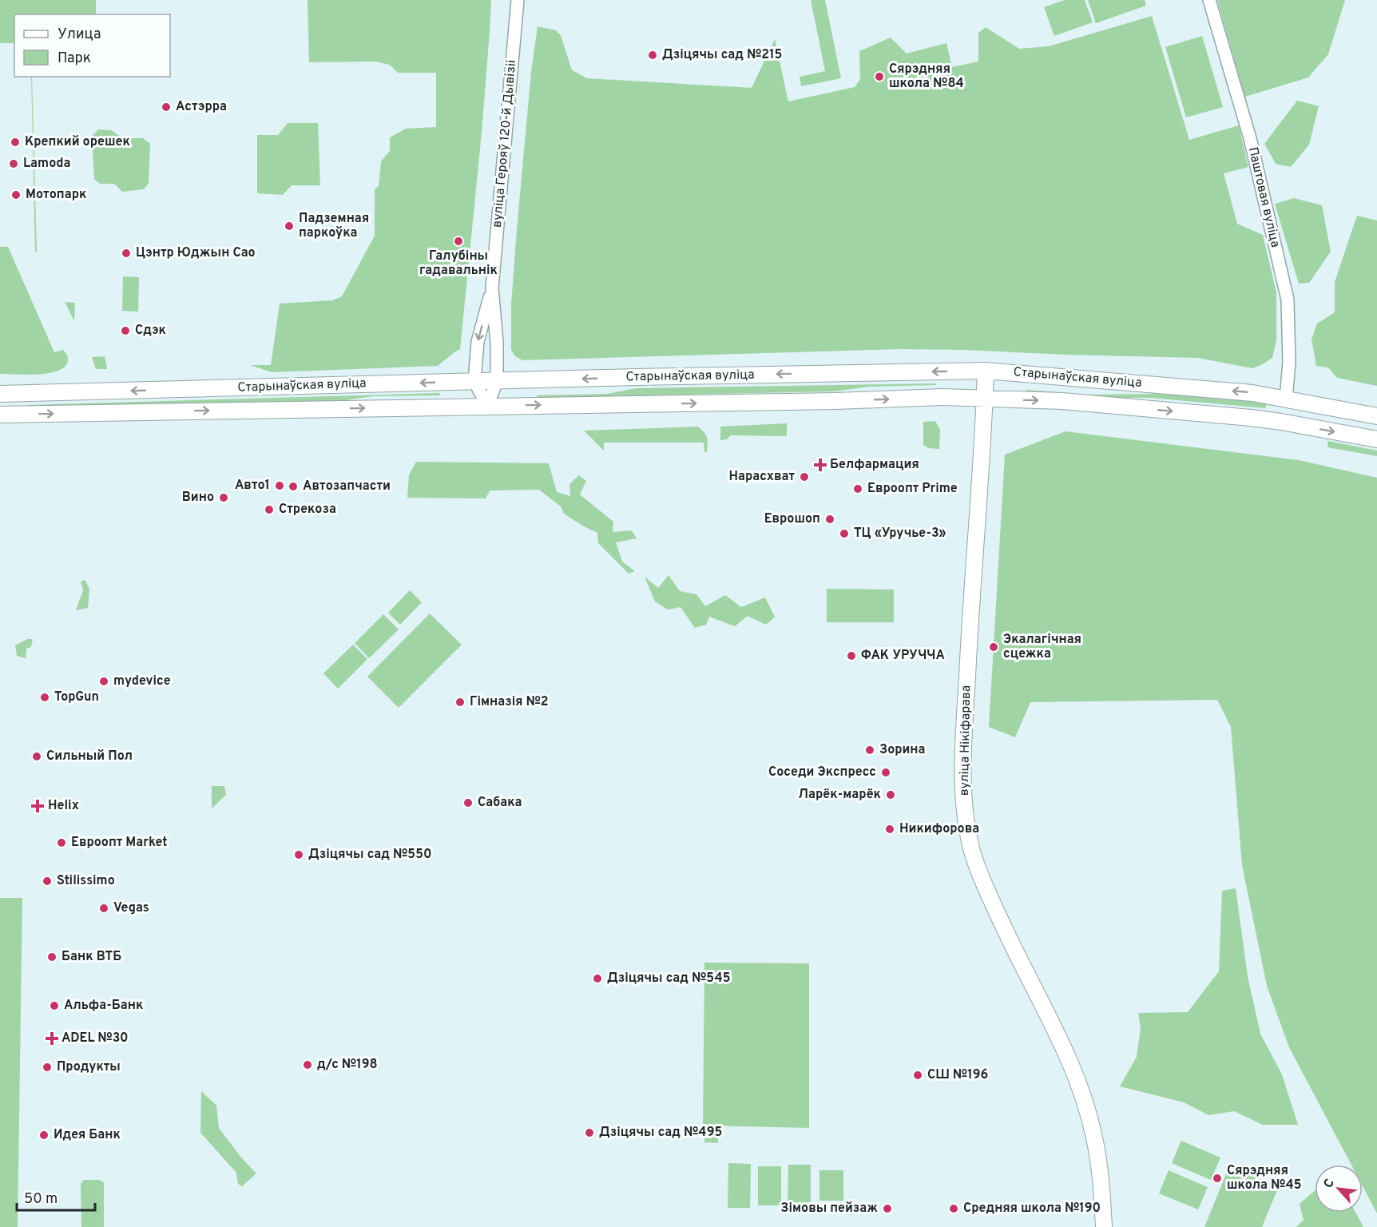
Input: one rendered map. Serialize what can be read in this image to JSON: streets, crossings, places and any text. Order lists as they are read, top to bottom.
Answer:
{
  "streets": {
    "main road": ["Старынаўская вуліца", "вуліца Нікіфарава"],
    "street": ["вуліца Герояў 120-й Дывізіі", "Паштовая вуліца"]
  },
  "crossings": [
    ["вуліца Герояў 120-й Дывізіі", "Старынаўская вуліца"],
    ["Паштовая вуліца", "Старынаўская вуліца"],
    ["Старынаўская вуліца", "вуліца Нікіфарава"]
  ],
  "places": {
    "other": [
      "Дзіцячы сад №215",
      "Сярэдняя школа №84",
      "Астэрра",
      "Крепкий орешек",
      "Lamoda",
      "Мотопарк",
      "Падземная паркоўка",
      "Галубіны гадавальнік",
      "Цэнтр Юджын Сао",
      "Сдэк",
      "Нарасхват",
      "Авто1",
      "Автозапчасти",
      "Евроопт Prime",
      "Вино",
      "Стрекоза",
      "Еврошоп",
      "ТЦ «Уручье-3»",
      "Экалагічная сцежка",
      "ФАК УРУЧЧА",
      "mydevice",
      "TopGun",
      "Гімназія №2",
      "Зорина",
      "Сильный Пол",
      "Соседи Экспресс",
      "Ларёк-марёк",
      "Сабака",
      "Никифорова",
      "Евроопт Market",
      "Дзіцячы сад №550",
      "Stilissimo",
      "Vegas",
      "Банк ВТБ",
      "Дзіцячы сад №545",
      "Альфа-Банк",
      "д/с №198",
      "Продукты",
      "СШ №196",
      "Дзіцячы сад №495",
      "Идея Банк",
      "Сярэдняя школа №45",
      "Зімовы пейзаж",
      "Средняя школа №190"
    ],
    "health": ["Белфармация", "Helix", "ADEL №30"]
  },
  "legend": ["Улица", "Парк"],
  "scale_bar": "50 m",
  "north": "top left"
}
